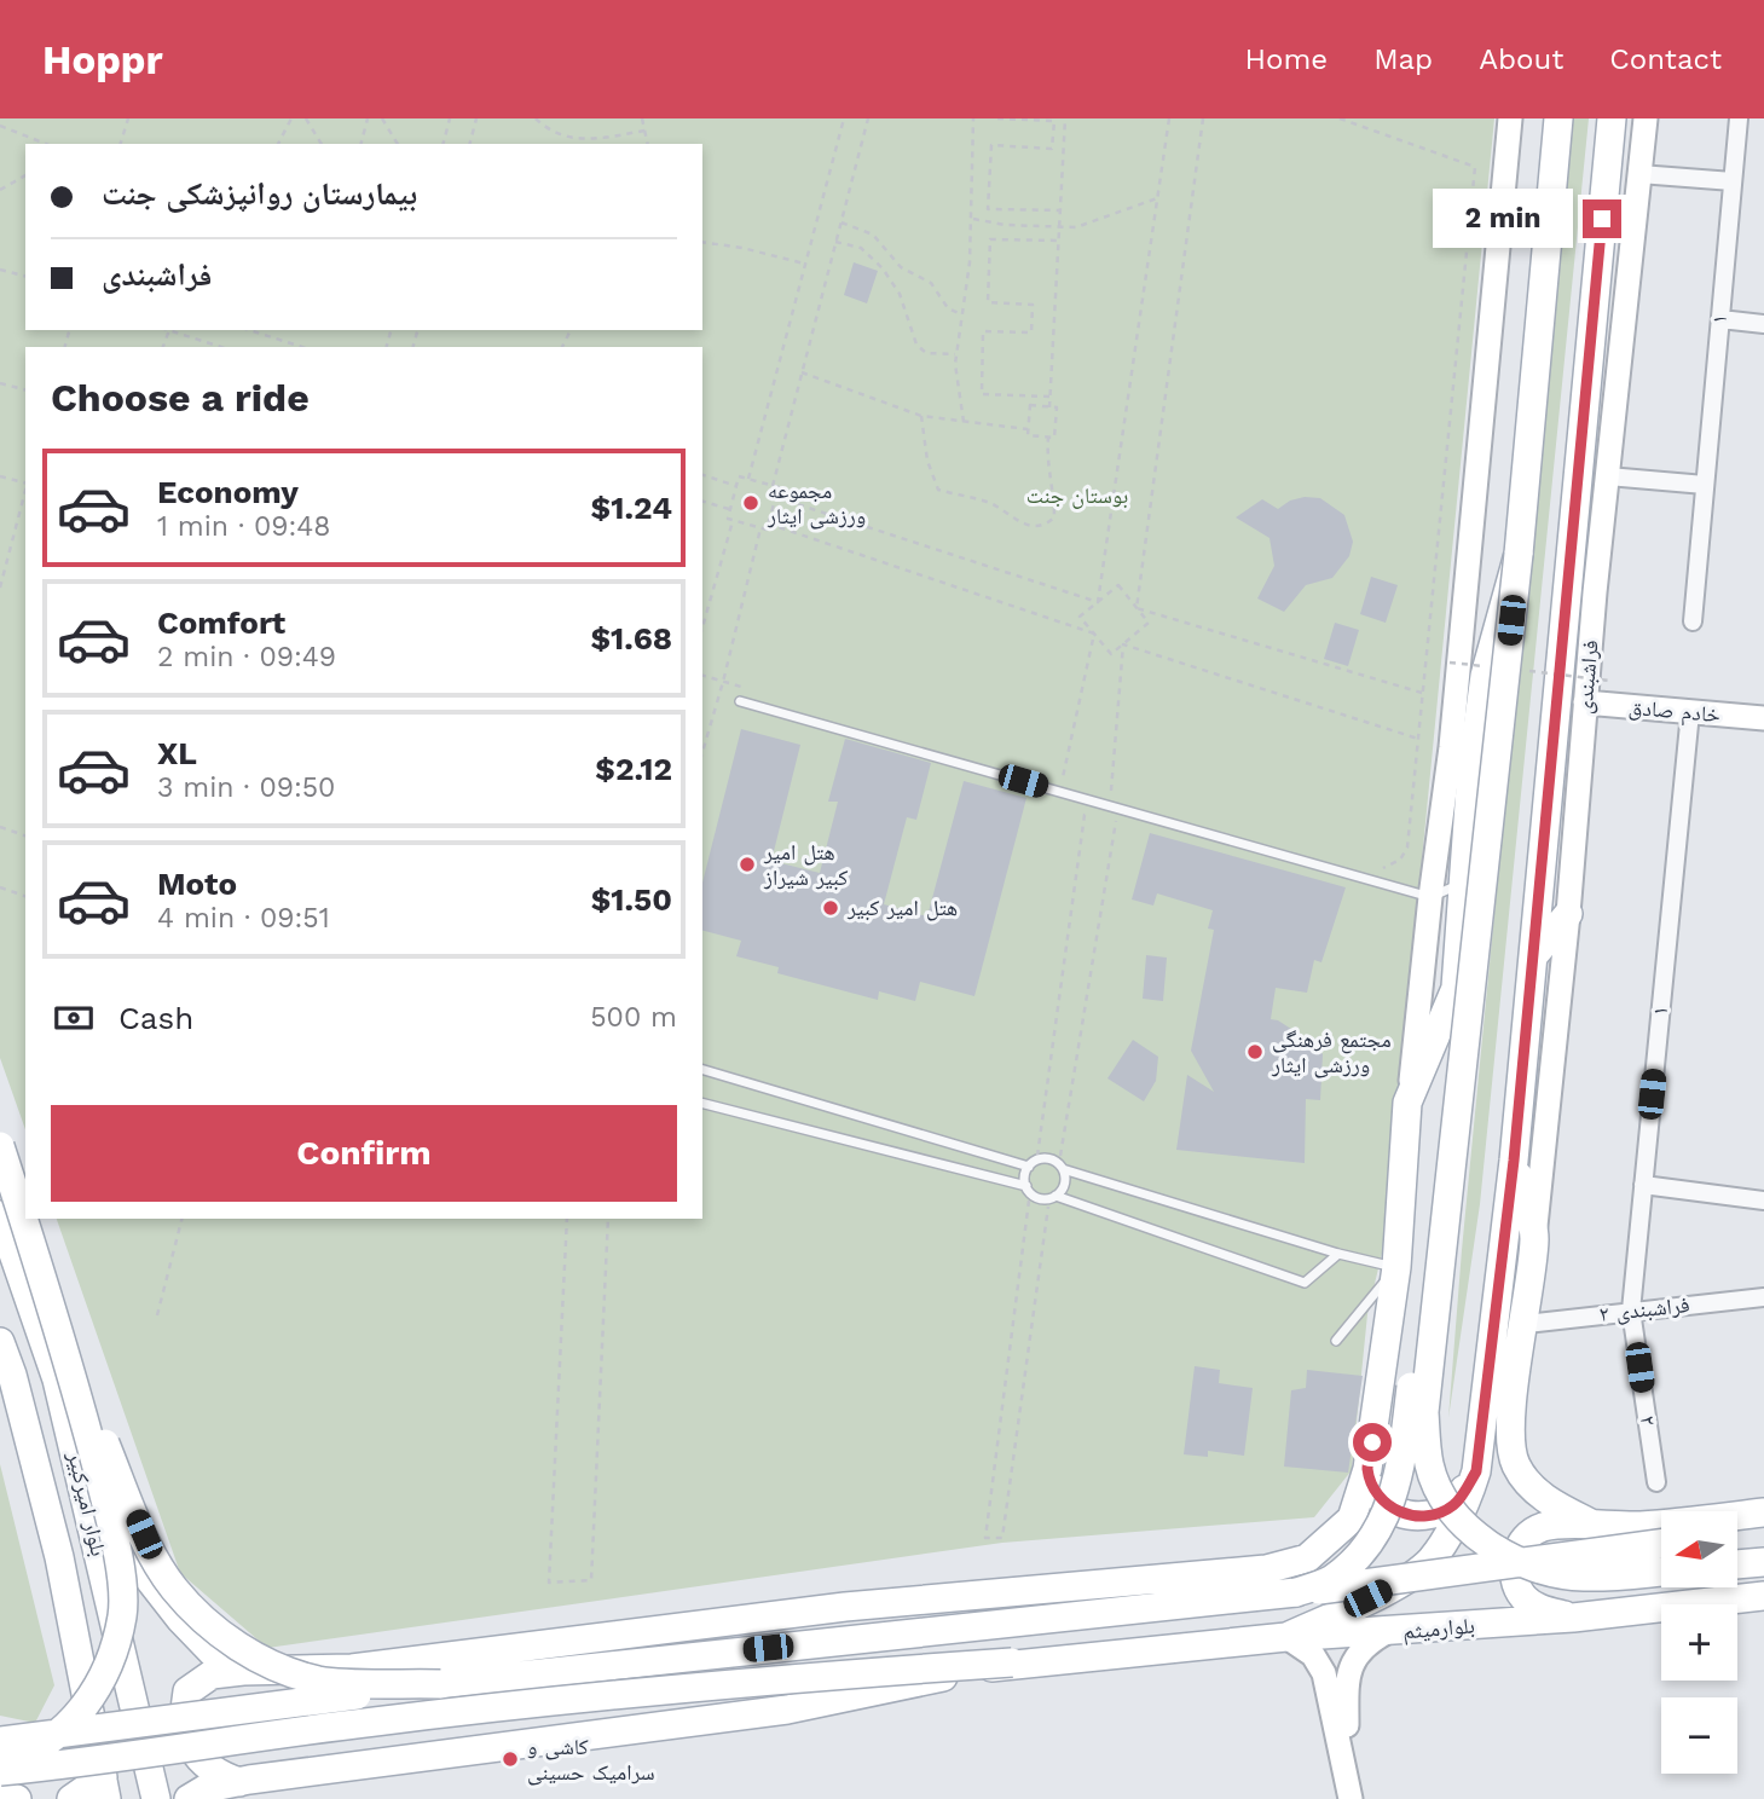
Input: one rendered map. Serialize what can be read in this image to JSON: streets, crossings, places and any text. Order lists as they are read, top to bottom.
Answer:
{
  "streets": {
    "main road": [
      "فراشبندی",
      "خادم صادق",
      "بلوار امیرکبیر",
      "بلوارمیثم"
    ],
    "street": ["۱", "۲ فراشبندی", "۲"]
  },
  "crossings": [
    ["۱", "خادم صادق"],
    ["۱", "۲ فراشبندی"],
    ["۱", "۲"],
    ["فراشبندی", "خادم صادق"],
    ["فراشبندی", "بلوارمیثم"],
    ["۲ فراشبندی", "۲"]
  ],
  "parks": ["بوستان جنت"],
  "places": [
    "مجموعه ورزشی ایثار",
    "هتل امیر کبیر شیراز",
    "هتل امیر کبیر",
    "مجتمع فرهنگی ورزشی ایثار",
    "کاشی و سرامیک حسینی"
  ],
  "north": "left",
  "page": {
    "header": "Hoppr",
    "nav": [
      "Home",
      "Map",
      "About",
      "Contact"
    ],
    "banner": ["بیمارستان روانپزشکی جنت", "فراشبندی"],
    "bubble": "2 min",
    "heading": "Choose a ride",
    "list": [
      {
        "name": "Economy",
        "note": "1 min · 09:48",
        "value": "$1.24"
      },
      {
        "name": "Comfort",
        "note": "2 min · 09:49",
        "value": "$1.68"
      },
      {
        "name": "XL",
        "note": "3 min · 09:50",
        "value": "$2.12"
      },
      {
        "name": "Moto",
        "note": "4 min · 09:51",
        "value": "$1.50"
      }
    ],
    "pay": ["Cash", "500 m"],
    "buttons": "Confirm",
    "map_buttons": ["+", "−"]
  }
}
